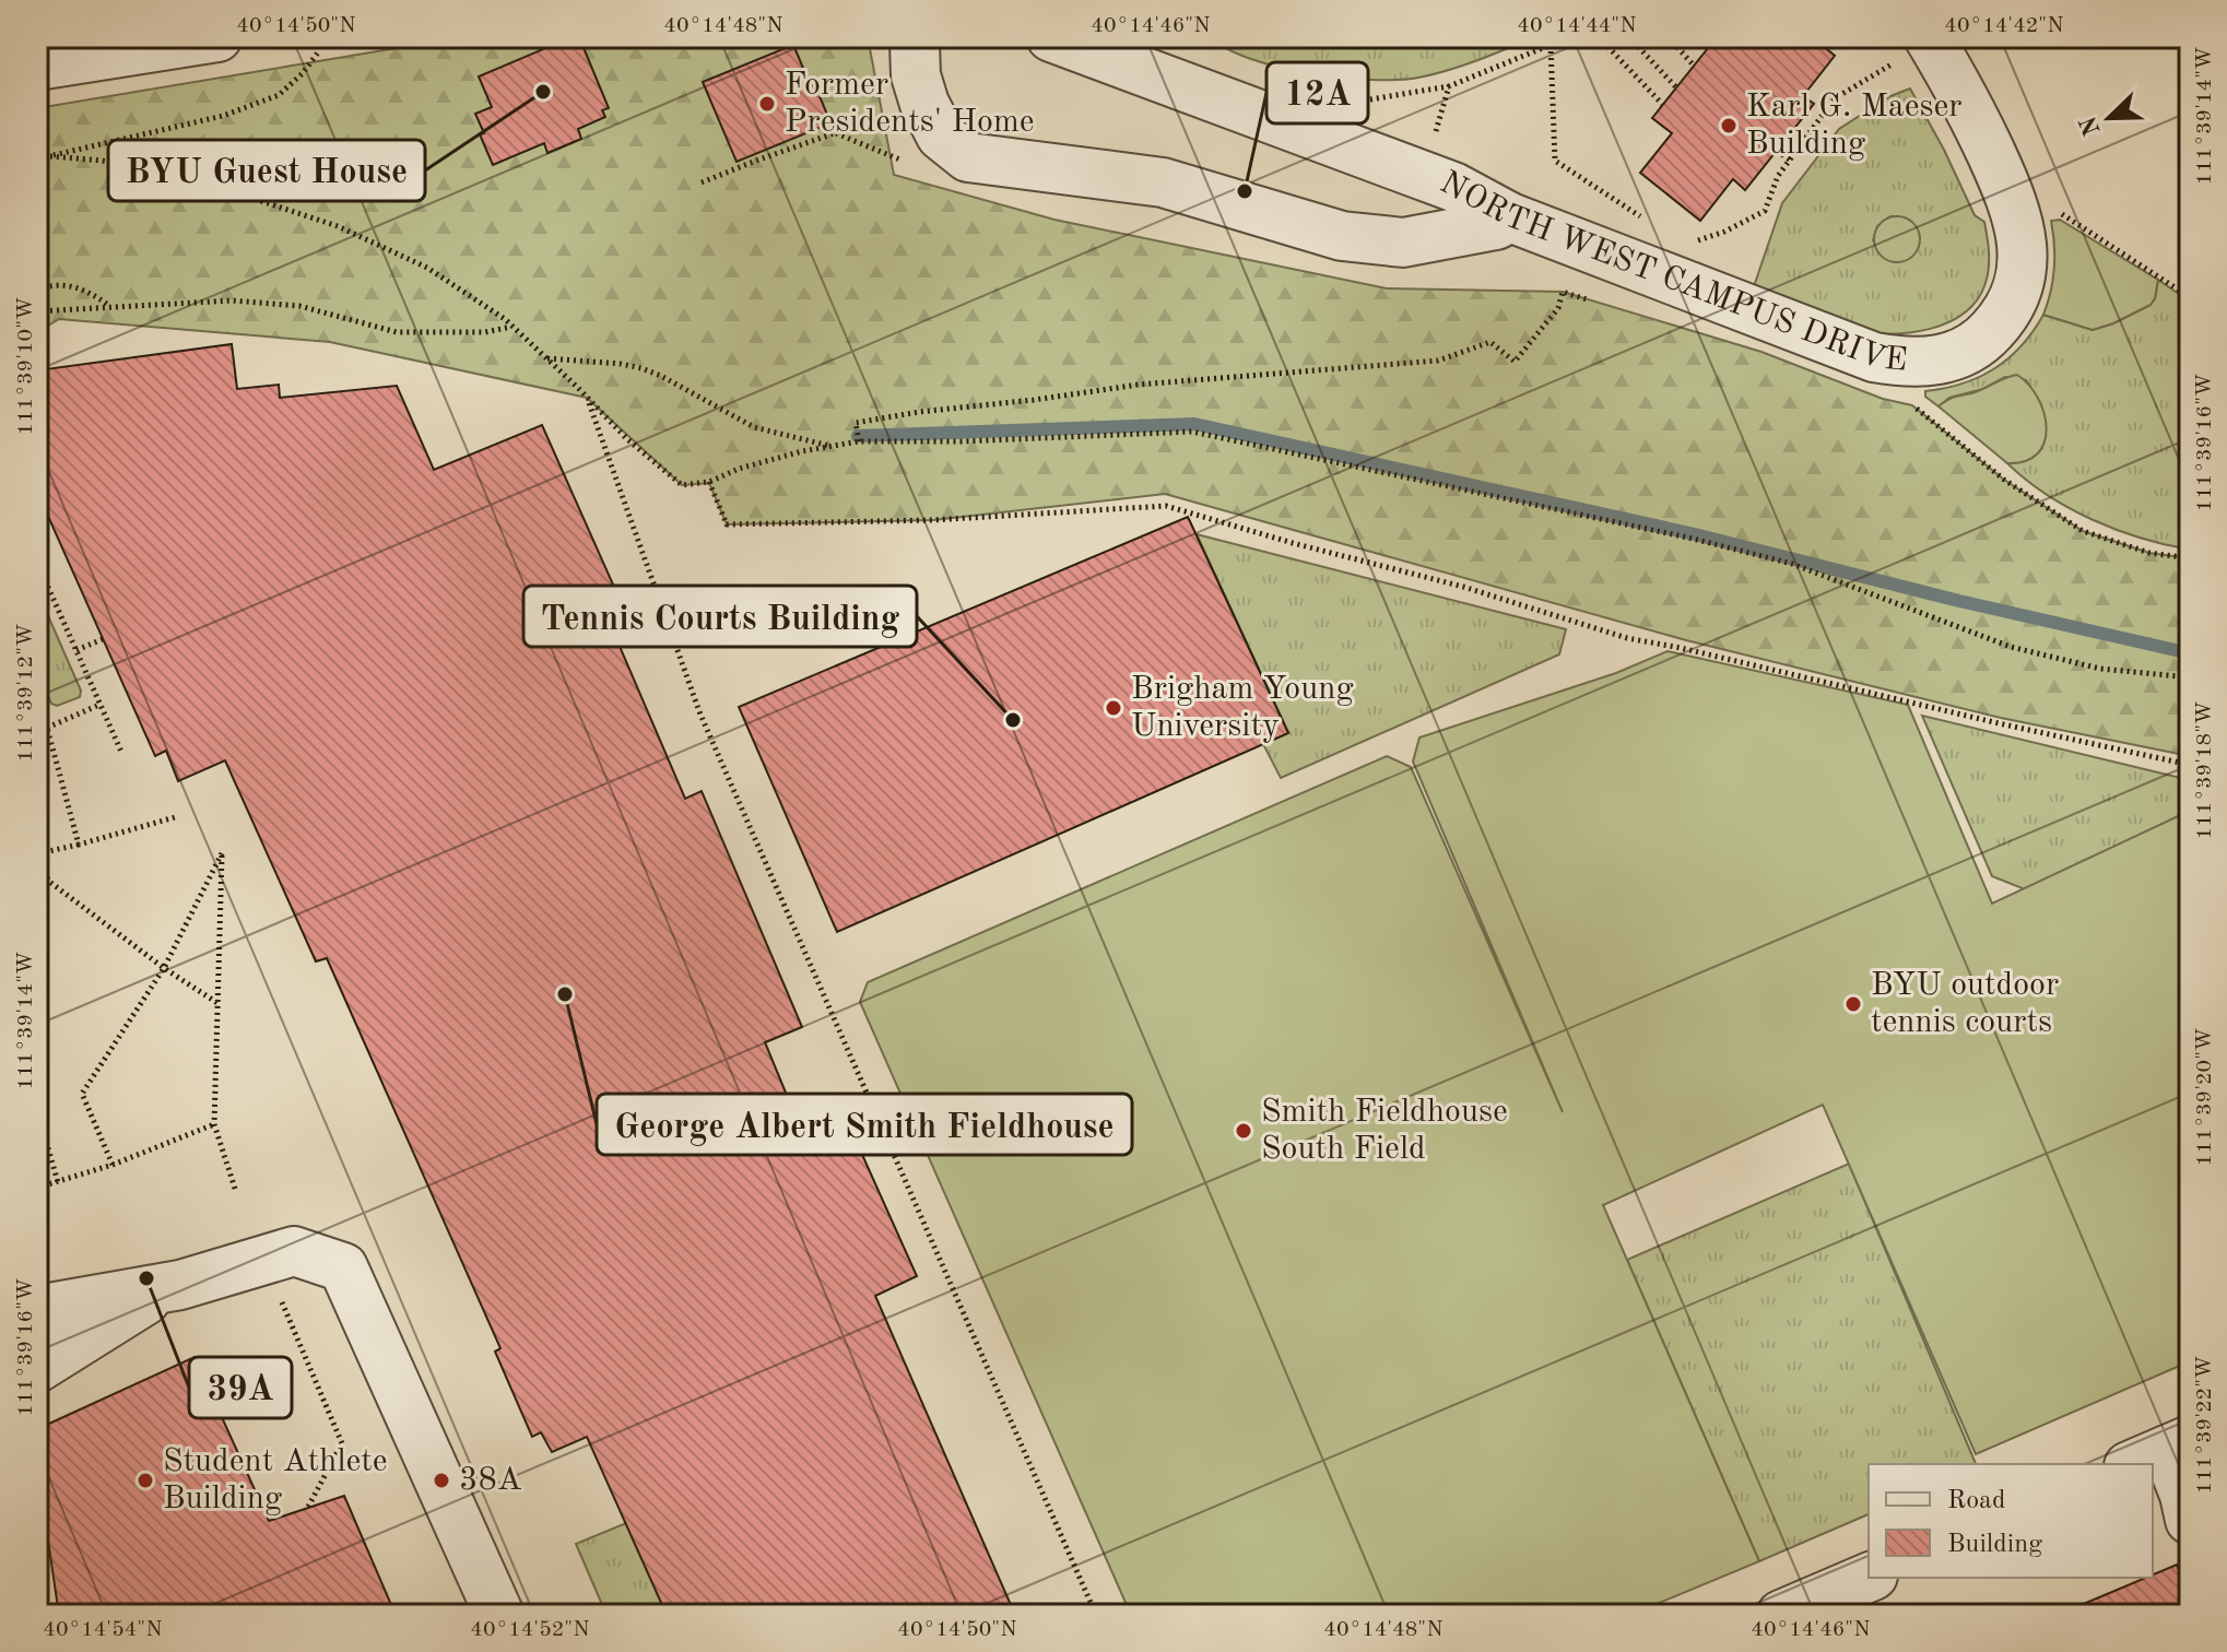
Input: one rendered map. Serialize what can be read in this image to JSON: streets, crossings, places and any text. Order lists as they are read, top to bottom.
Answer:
{
  "streets": {
    "street": ["NORTH WEST CAMPUS DRIVE"]
  },
  "places": [
    "BYU Guest House",
    "Former Presidents' Home",
    "Karl G. Maeser Building",
    "12A",
    "Brigham Young University",
    "Tennis Courts Building",
    "George Albert Smith Fieldhouse",
    "BYU outdoor tennis courts",
    "Smith Fieldhouse South Field",
    "39A",
    "Student Athlete Building",
    "38A"
  ],
  "legend": ["Road", "Building"],
  "north": "bottom left",
  "coordinates": [
    "40°14'50\"N",
    "40°14'48\"N",
    "40°14'46\"N",
    "40°14'44\"N",
    "40°14'42\"N",
    "111°39'14\"W",
    "111°39'10\"W",
    "111°39'16\"W",
    "111°39'12\"W",
    "111°39'18\"W",
    "111°39'20\"W",
    "111°39'22\"W",
    "40°14'54\"N",
    "40°14'52\"N"
  ]
}
